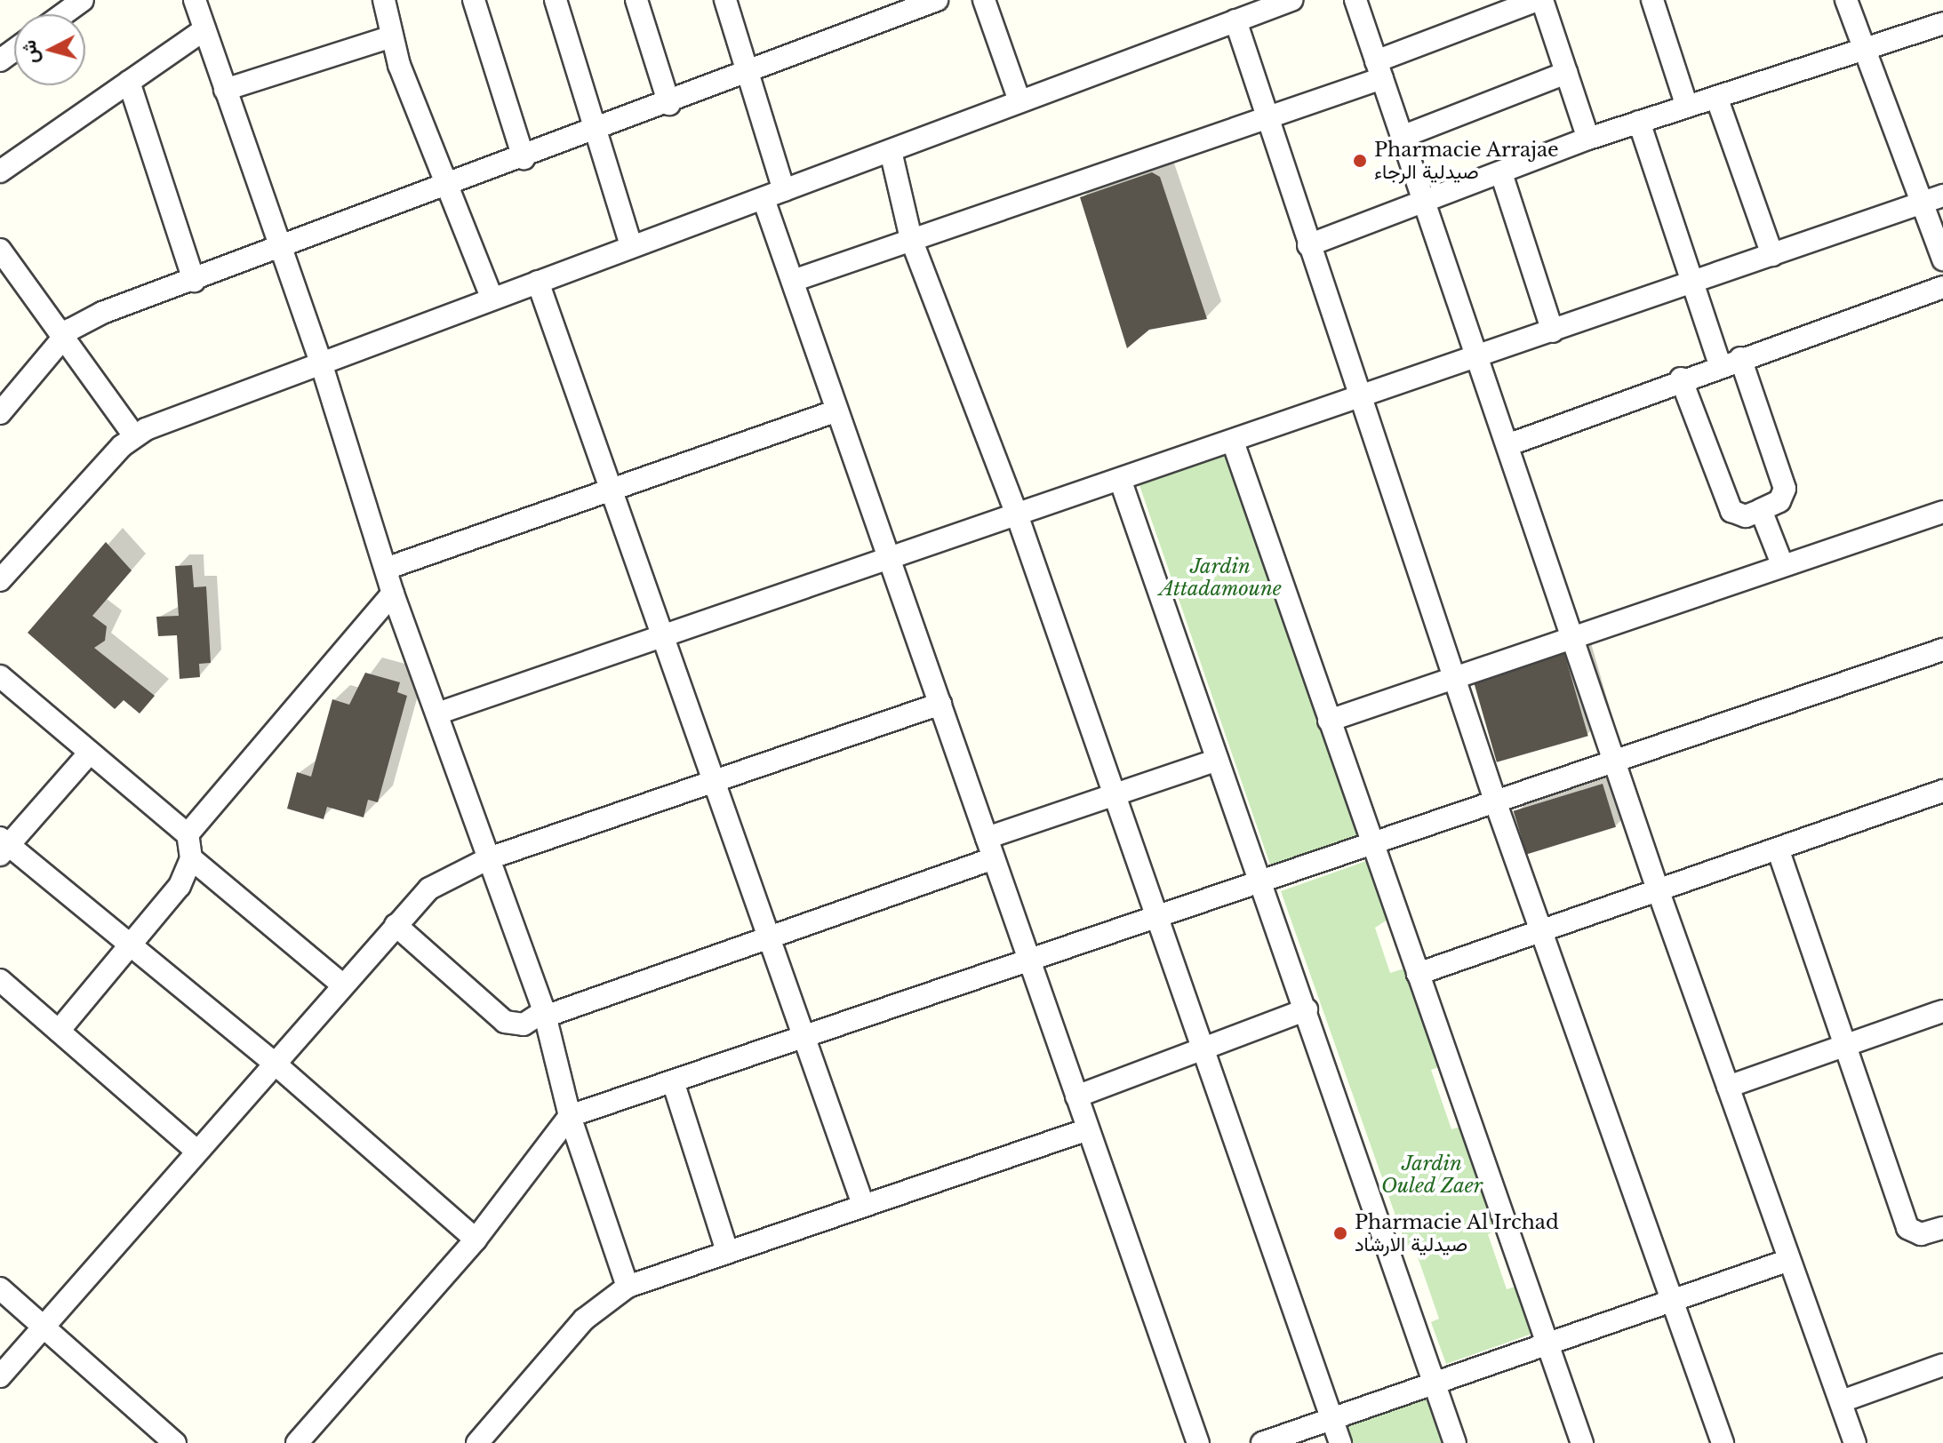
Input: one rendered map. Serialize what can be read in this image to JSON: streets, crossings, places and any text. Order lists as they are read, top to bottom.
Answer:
{
  "parks": ["Jardin Attadamoune", "Jardin Ouled Zaer"],
  "places": ["Pharmacie Arrajae صيدلية الرجاء", "Pharmacie Al Irchad صيدلية الارشاد"],
  "north": "left"
}
